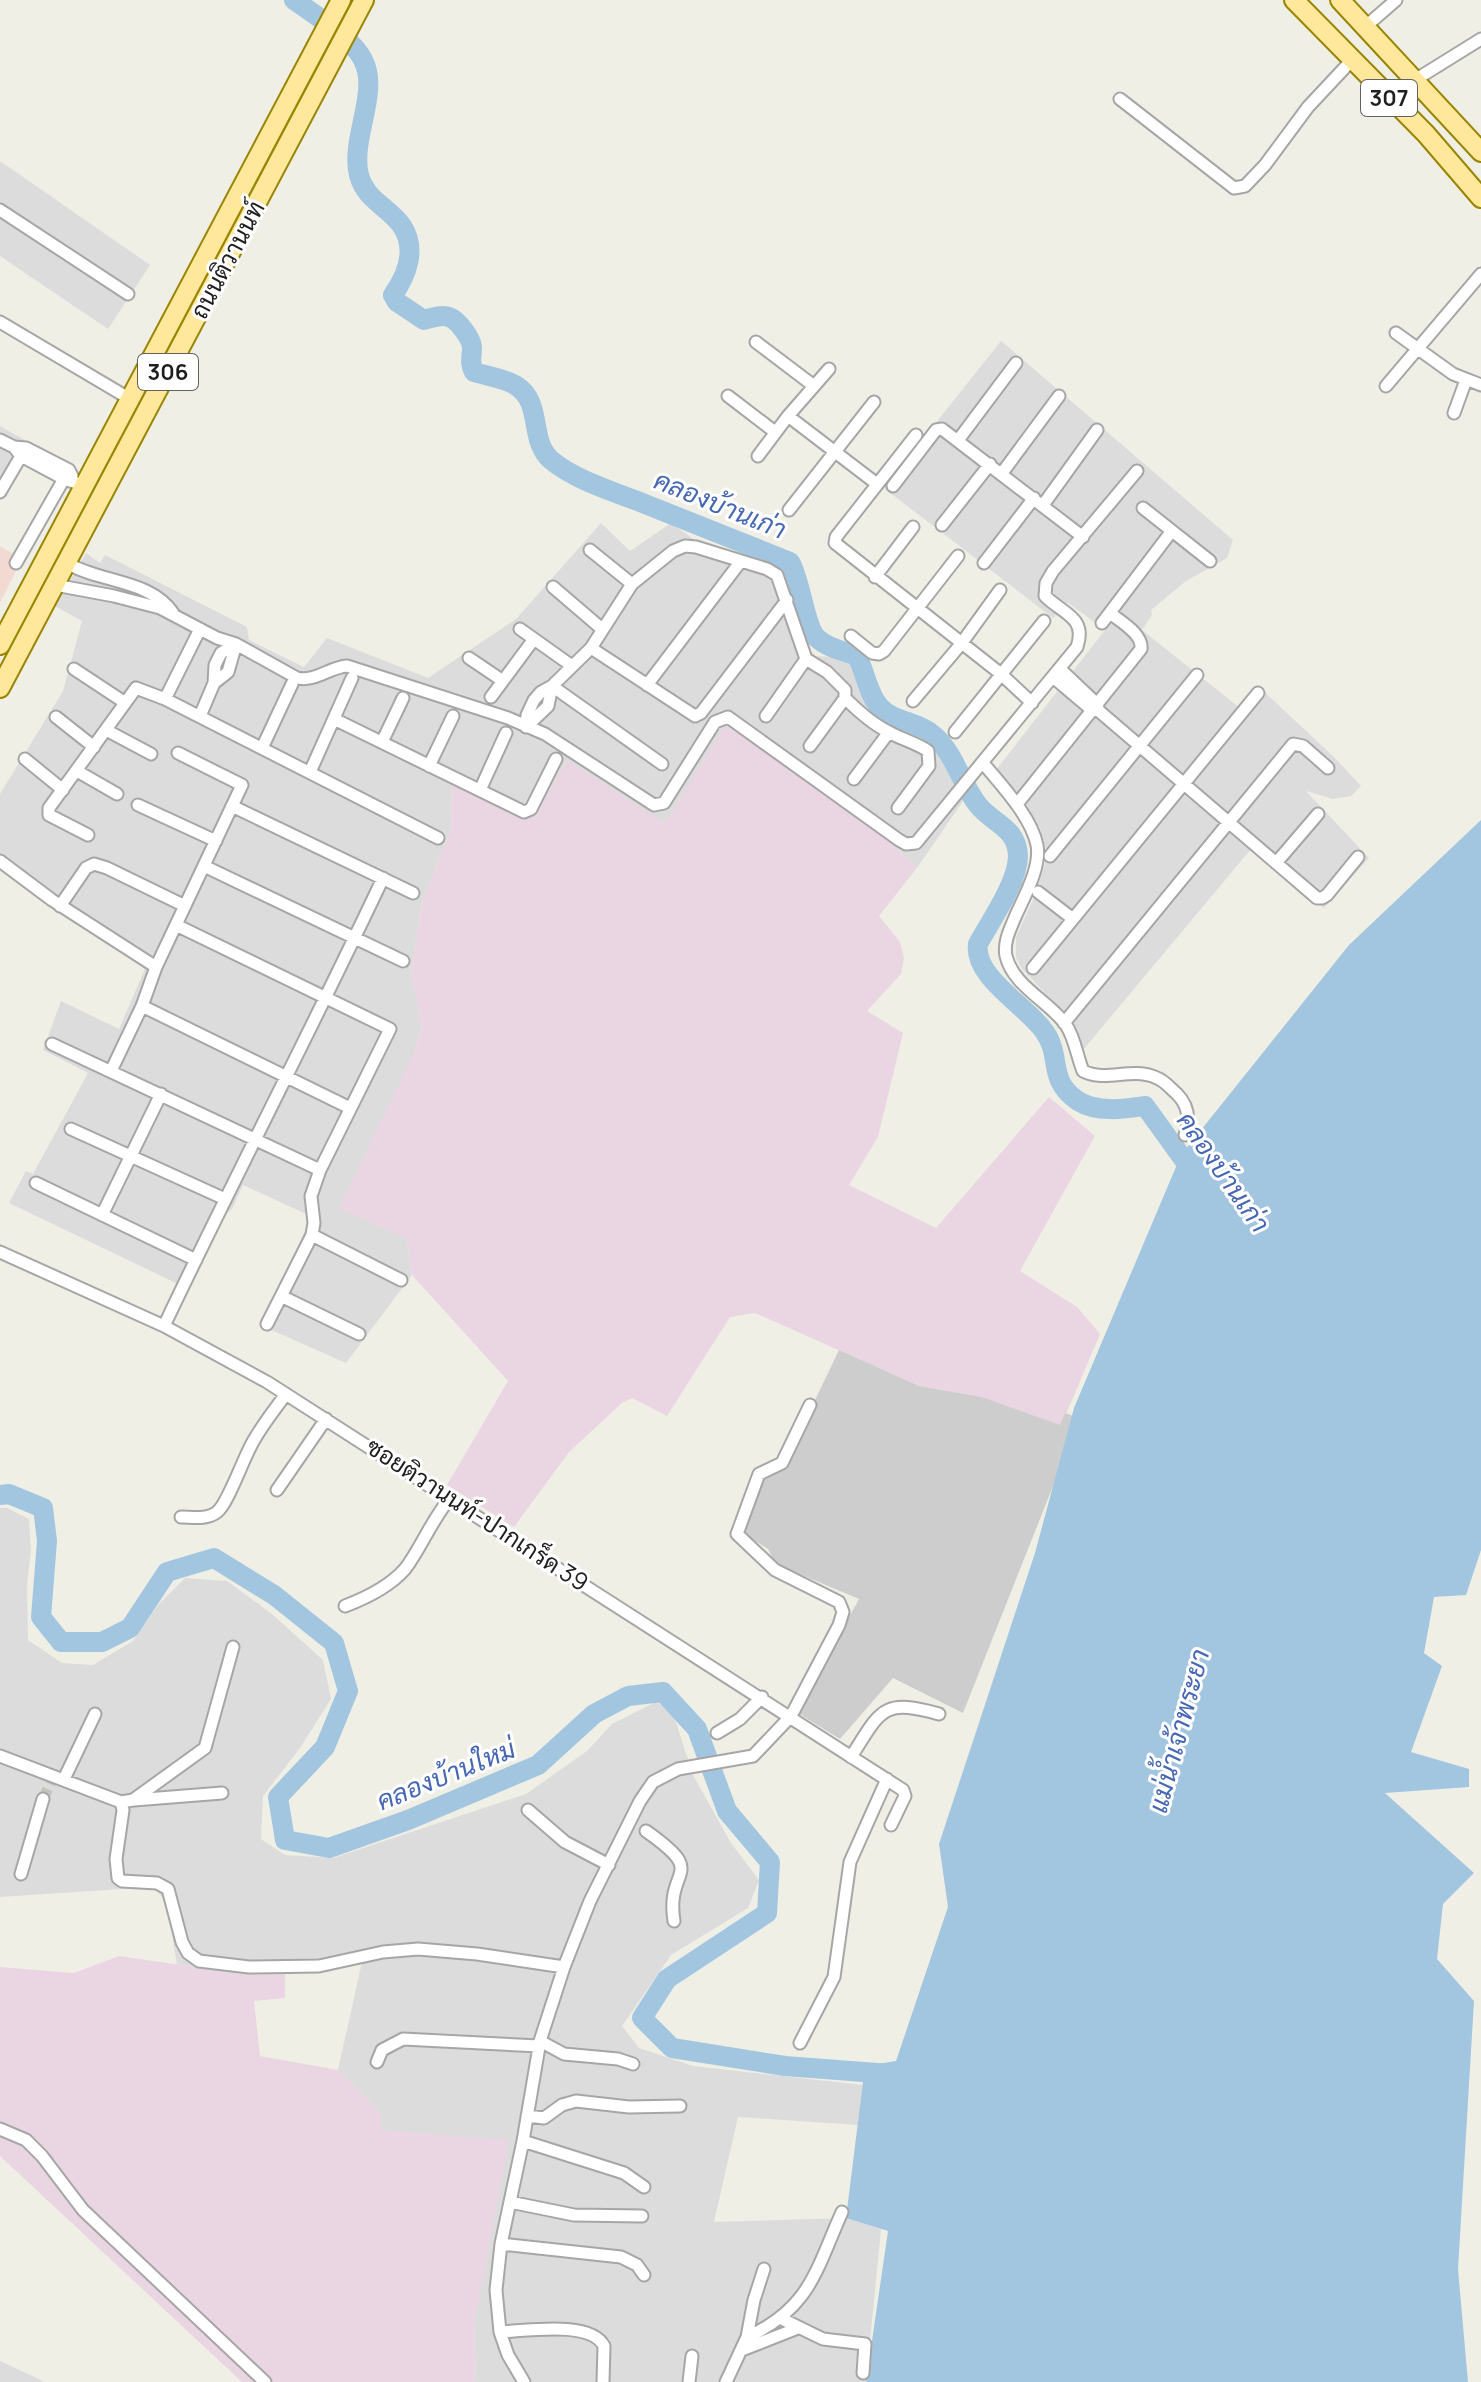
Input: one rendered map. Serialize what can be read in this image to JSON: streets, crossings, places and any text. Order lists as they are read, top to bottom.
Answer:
{
  "streets": {
    "main road": ["307", "ถนนติวานนท์", "306"],
    "street": ["ซอยติวานนท์-ปากเกร็ด 39"]
  },
  "water": ["คลองบ้านเก่า", "แม่น้ำเจ้าพระยา", "คลองบ้านใหม่"]
}
